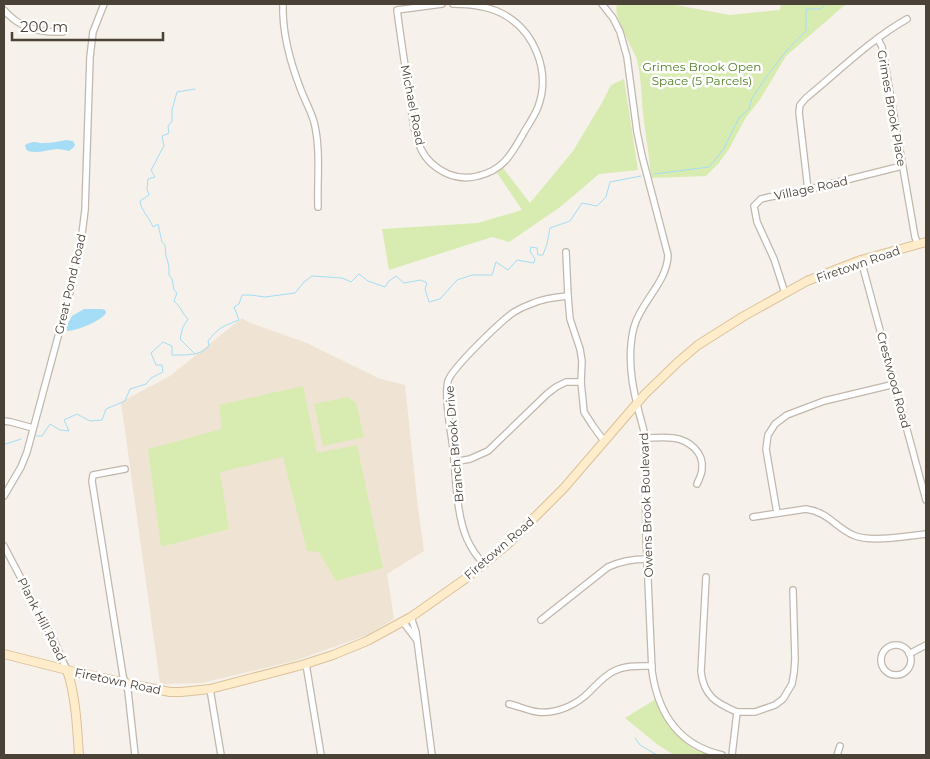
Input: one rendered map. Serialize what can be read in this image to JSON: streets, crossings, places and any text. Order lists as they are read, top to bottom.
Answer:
{
  "streets": {
    "street": [
      "Michael Road",
      "Grimes Brook Place",
      "Village Road",
      "Firetown Road",
      "Great Pond Road",
      "Crestwood Road",
      "Branch Brook Drive",
      "Owens Brook Boulevard",
      "Plank Hill Road"
    ]
  },
  "crossings": [
    ["Grimes Brook Place", "Village Road"],
    ["Grimes Brook Place", "Firetown Road"],
    ["Village Road", "Firetown Road"],
    ["Firetown Road", "Crestwood Road"],
    ["Firetown Road", "Branch Brook Drive"],
    ["Firetown Road", "Owens Brook Boulevard"],
    ["Firetown Road", "Plank Hill Road"]
  ],
  "parks": ["Grimes Brook Open Space (5 Parcels)"],
  "scale_bar": "200 m"
}
